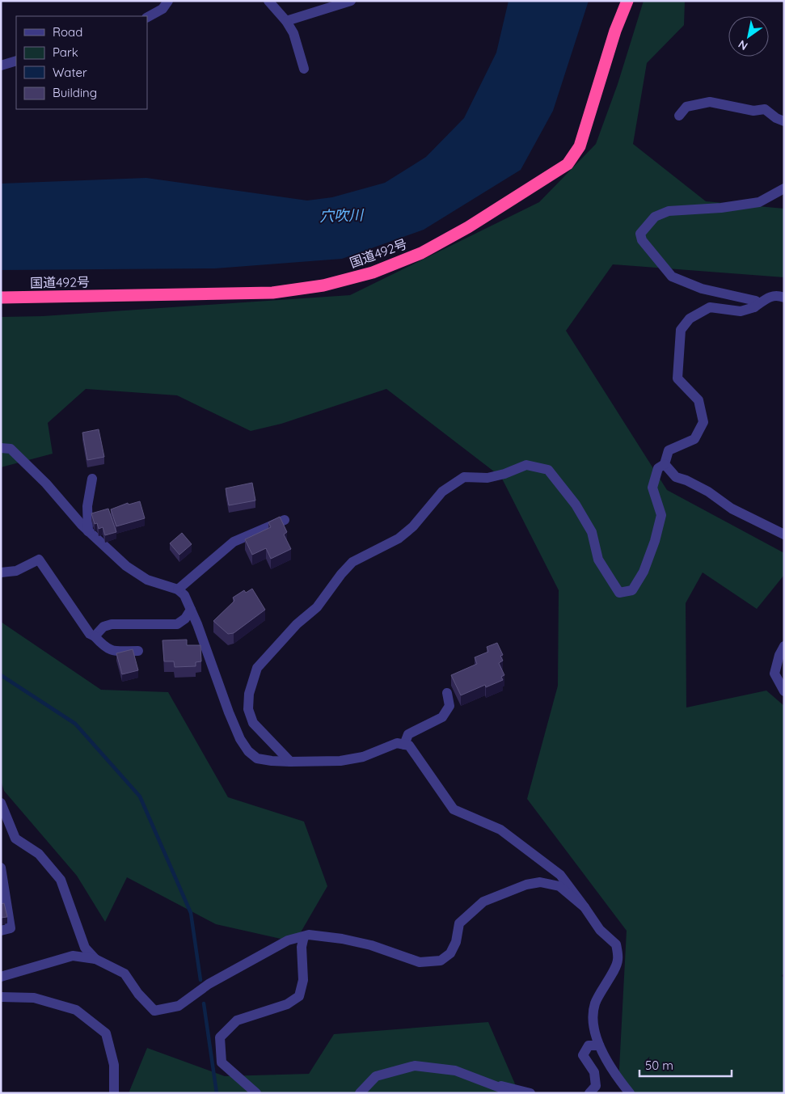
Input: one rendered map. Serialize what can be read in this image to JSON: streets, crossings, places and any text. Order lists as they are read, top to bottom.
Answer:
{
  "streets": {
    "highway": ["国道492号"]
  },
  "water": ["穴吹川"],
  "legend": [
    "Road",
    "Park",
    "Water",
    "Building"
  ],
  "scale_bar": "50 m",
  "north": "bottom left"
}
